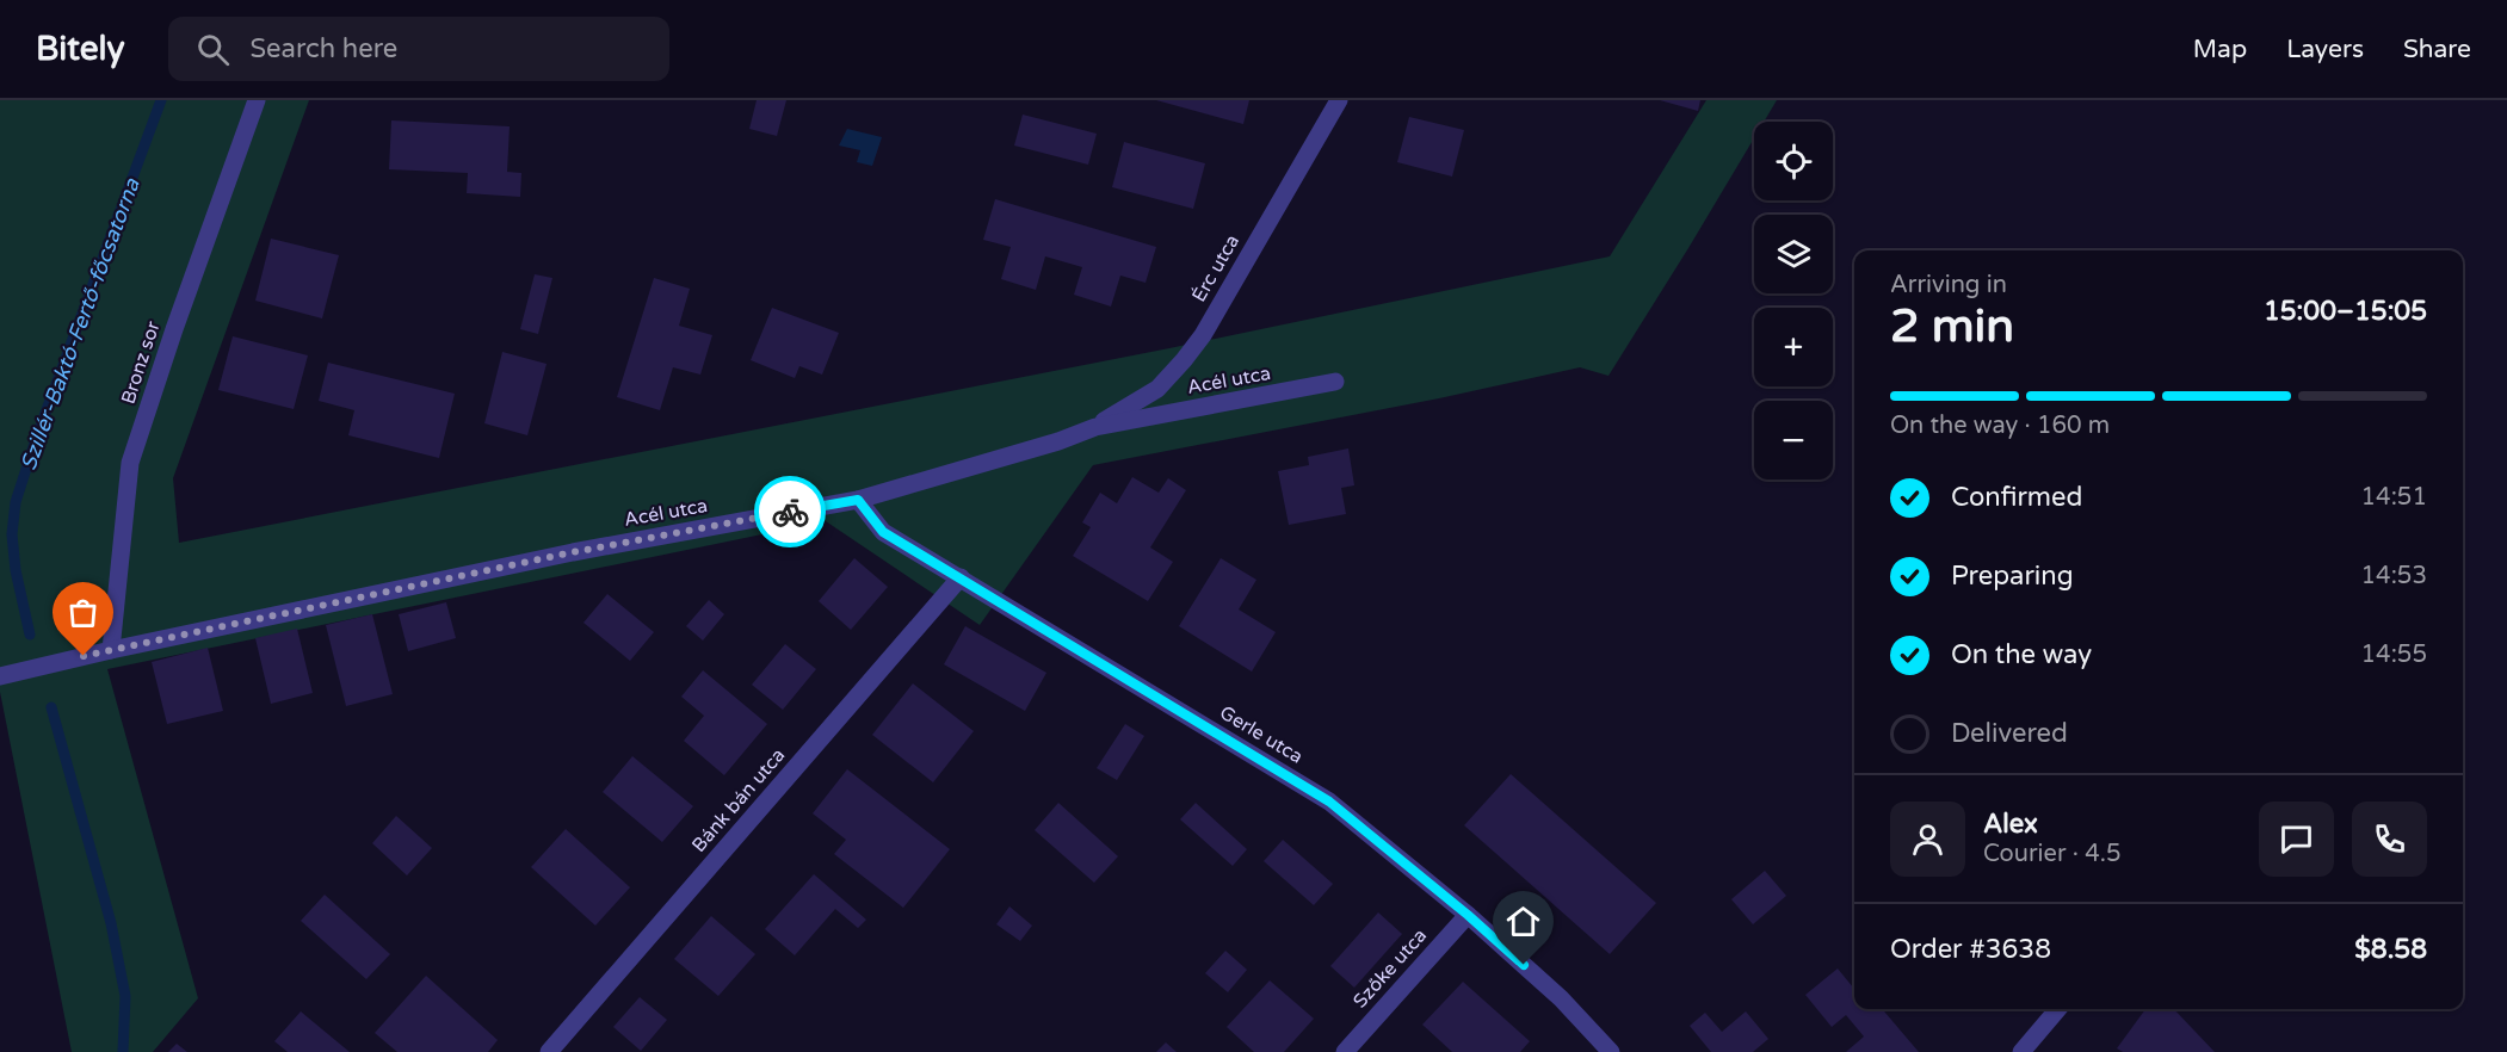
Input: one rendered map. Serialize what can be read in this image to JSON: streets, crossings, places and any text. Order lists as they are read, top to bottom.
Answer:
{
  "streets": {
    "street": [
      "Érc utca",
      "Bronz sor",
      "Acél utca",
      "Gerle utca",
      "Bánk bán utca",
      "Szőke utca"
    ]
  },
  "crossings": [
    ["Érc utca", "Acél utca"],
    ["Bronz sor", "Acél utca"],
    ["Acél utca", "Gerle utca"],
    ["Gerle utca", "Bánk bán utca"],
    ["Gerle utca", "Szőke utca"]
  ],
  "water": ["Szillér-Baktó-Fertő-főcsatorna"],
  "page": {
    "header": "Bitely",
    "search": "Search here",
    "nav": ["Map", "Layers", "Share"],
    "map_buttons": ["+", "−"],
    "heading": ["2 min", "Arriving in", "15:00–15:05"],
    "panel": [
      "Alex",
      "Courier · 4.5",
      "Order #3638",
      "$8.58"
    ],
    "bar": "On the way · 160 m",
    "list": [
      ["Confirmed", "14:51"],
      ["Preparing", "14:53"],
      ["On the way", "14:55"],
      "Delivered"
    ]
  }
}
